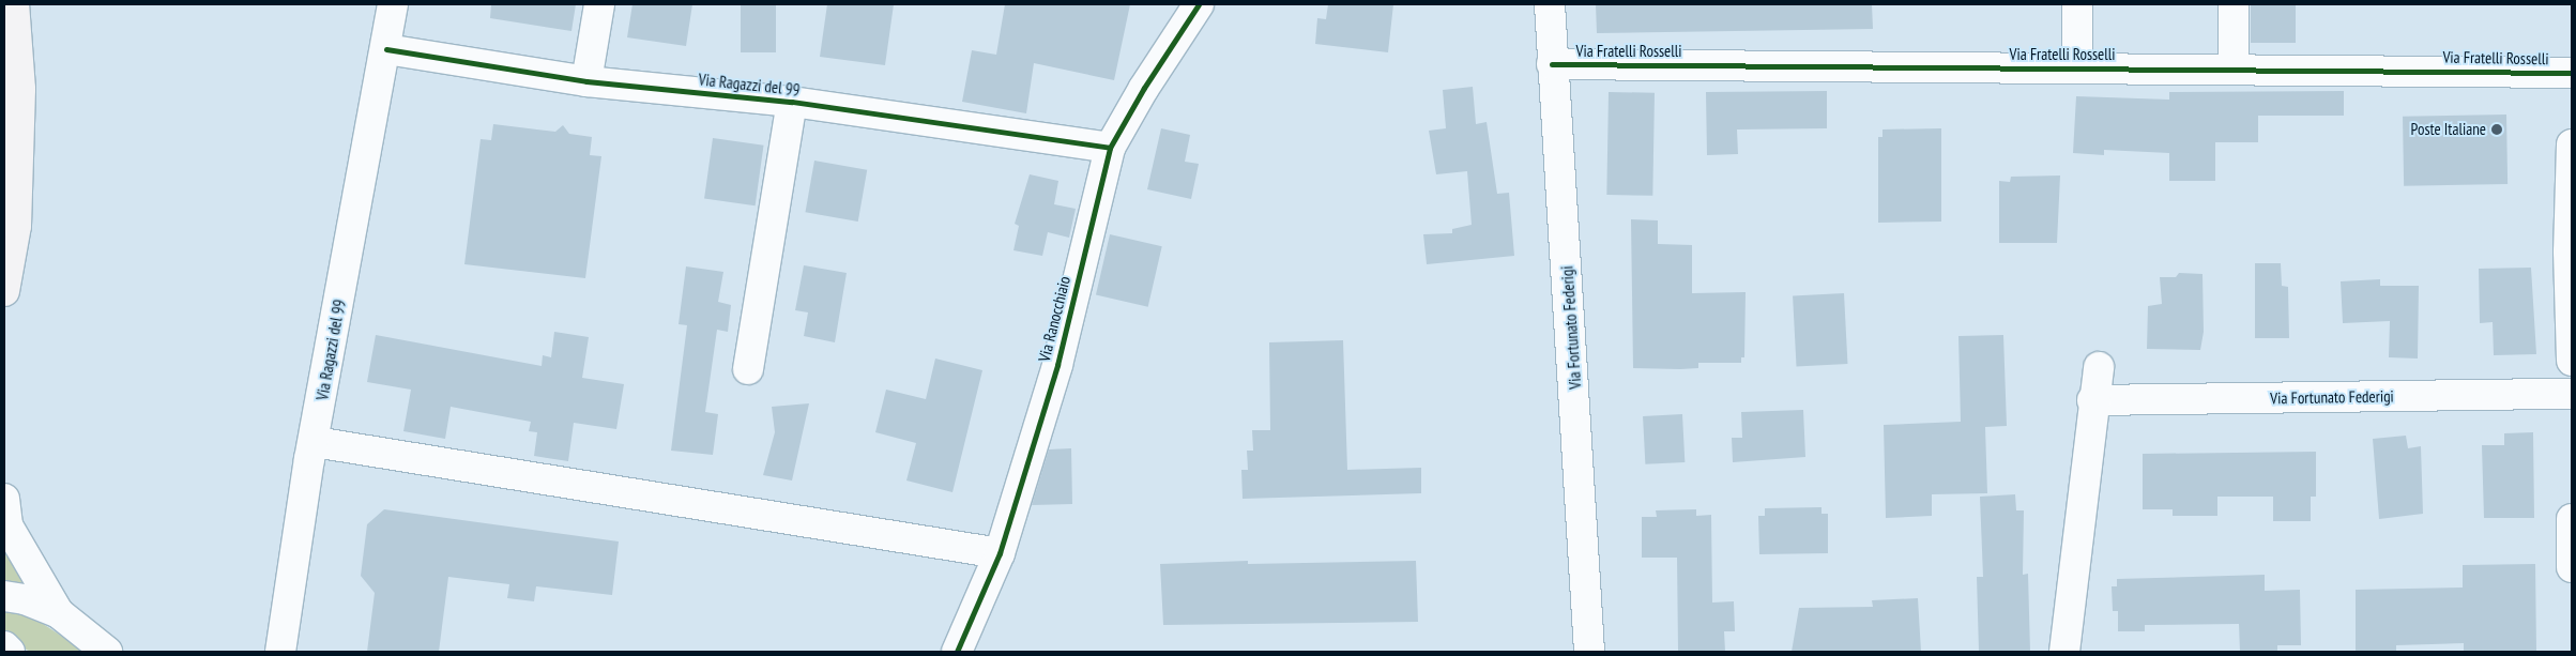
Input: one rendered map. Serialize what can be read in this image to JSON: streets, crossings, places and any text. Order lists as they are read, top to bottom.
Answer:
{
  "streets": {
    "street": [
      "Via Fratelli Rosselli",
      "Via Ragazzi del 99",
      "Via Ranocchiaio",
      "Via Fortunato Federigi"
    ]
  },
  "crossings": [
    ["Via Fratelli Rosselli", "Via Fortunato Federigi"],
    ["Via Ragazzi del 99", "Via Ranocchiaio"]
  ],
  "places": ["Poste Italiane"]
}
